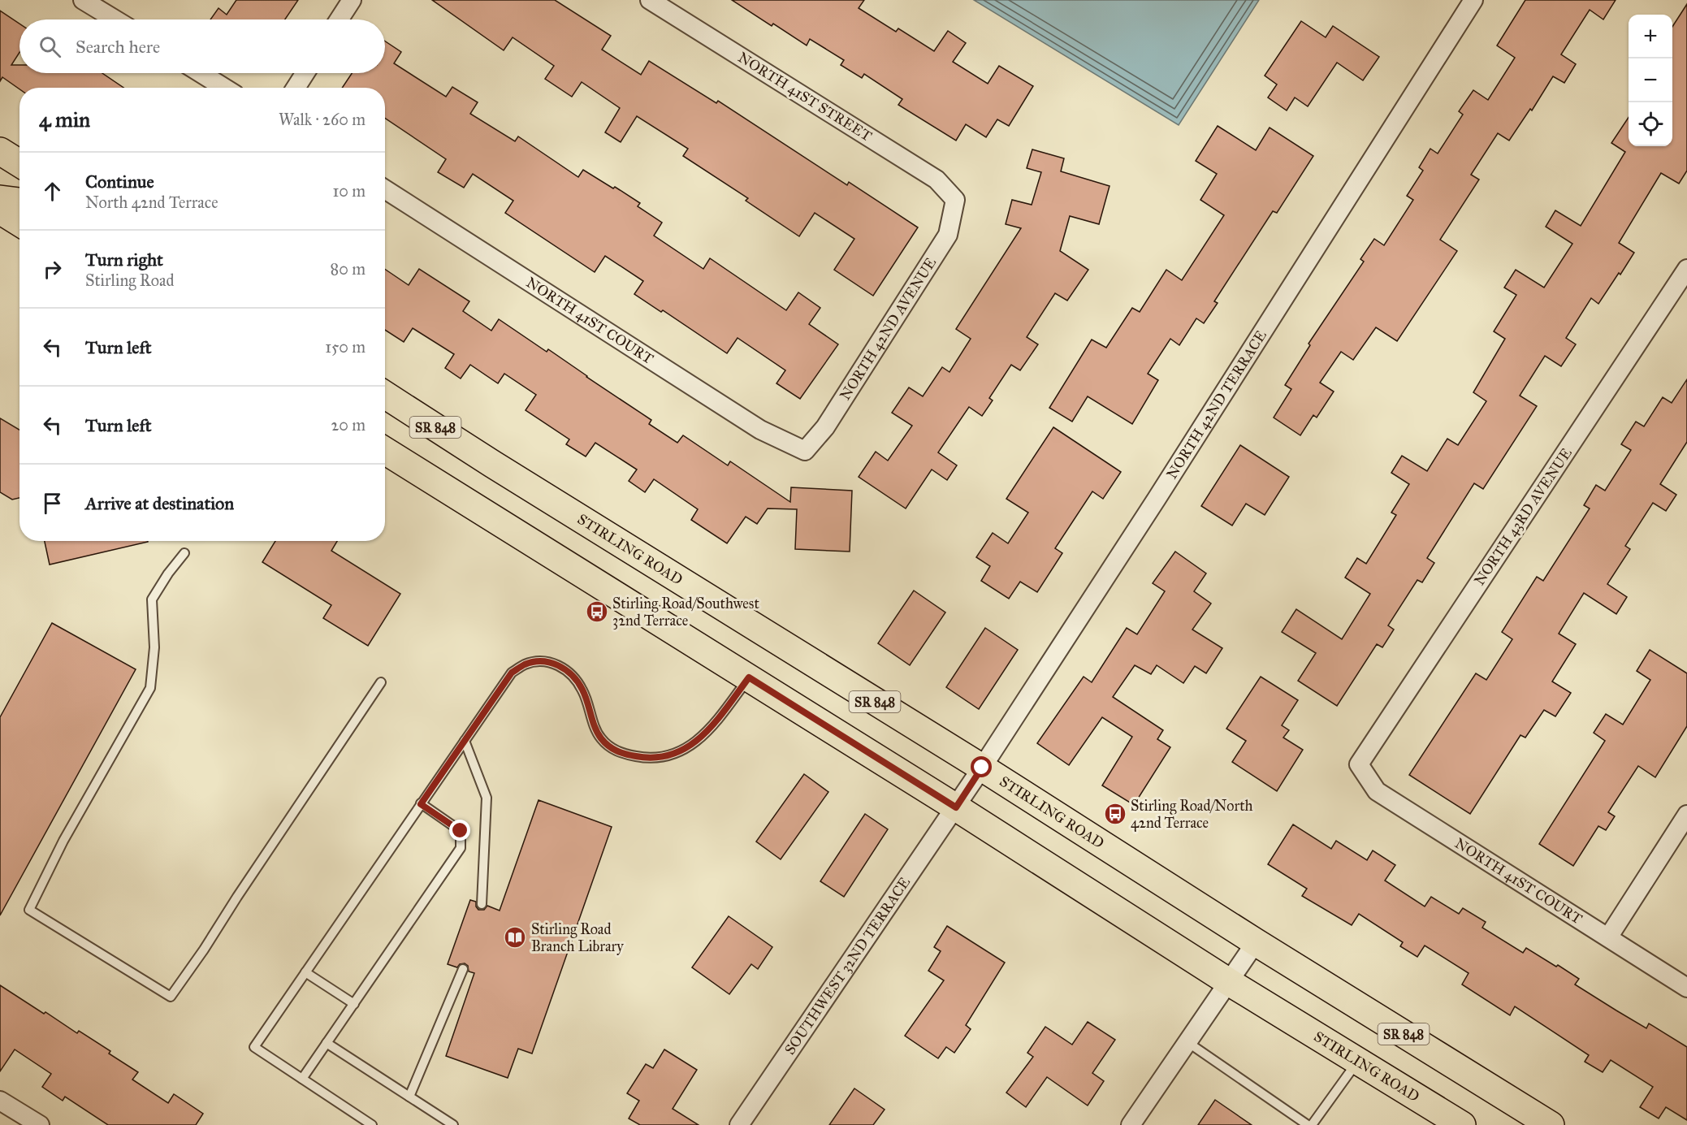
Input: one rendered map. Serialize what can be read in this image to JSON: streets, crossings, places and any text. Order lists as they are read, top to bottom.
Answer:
{
  "streets": {
    "main road": ["SR 848", "STIRLING ROAD"],
    "street": [
      "NORTH 41ST STREET",
      "NORTH 41ST COURT",
      "NORTH 42ND AVENUE",
      "NORTH 42ND TERRACE",
      "NORTH 43RD AVENUE",
      "SOUTHWEST 32ND TERRACE"
    ]
  },
  "crossings": [
    ["NORTH 41ST STREET", "NORTH 42ND AVENUE"],
    ["NORTH 41ST COURT", "NORTH 42ND AVENUE"],
    ["NORTH 41ST COURT", "NORTH 43RD AVENUE"],
    ["NORTH 42ND TERRACE", "STIRLING ROAD"],
    ["NORTH 42ND TERRACE", "SOUTHWEST 32ND TERRACE"],
    ["STIRLING ROAD", "SOUTHWEST 32ND TERRACE"]
  ],
  "places": {
    "bus stop": ["Stirling Road/Southwest 32nd Terrace", "Stirling Road/North 42nd Terrace"],
    "library": ["Stirling Road Branch Library"]
  },
  "page": {
    "map_buttons": ["+", "−"],
    "search": "Search here",
    "heading": ["4 min", "Walk · 260 m"],
    "list": [
      ["Continue", "North 42nd Terrace", "10 m"],
      ["Turn right", "Stirling Road", "80 m"],
      ["Turn left", "150 m"],
      ["Turn left", "20 m"],
      "Arrive at destination"
    ]
  }
}
